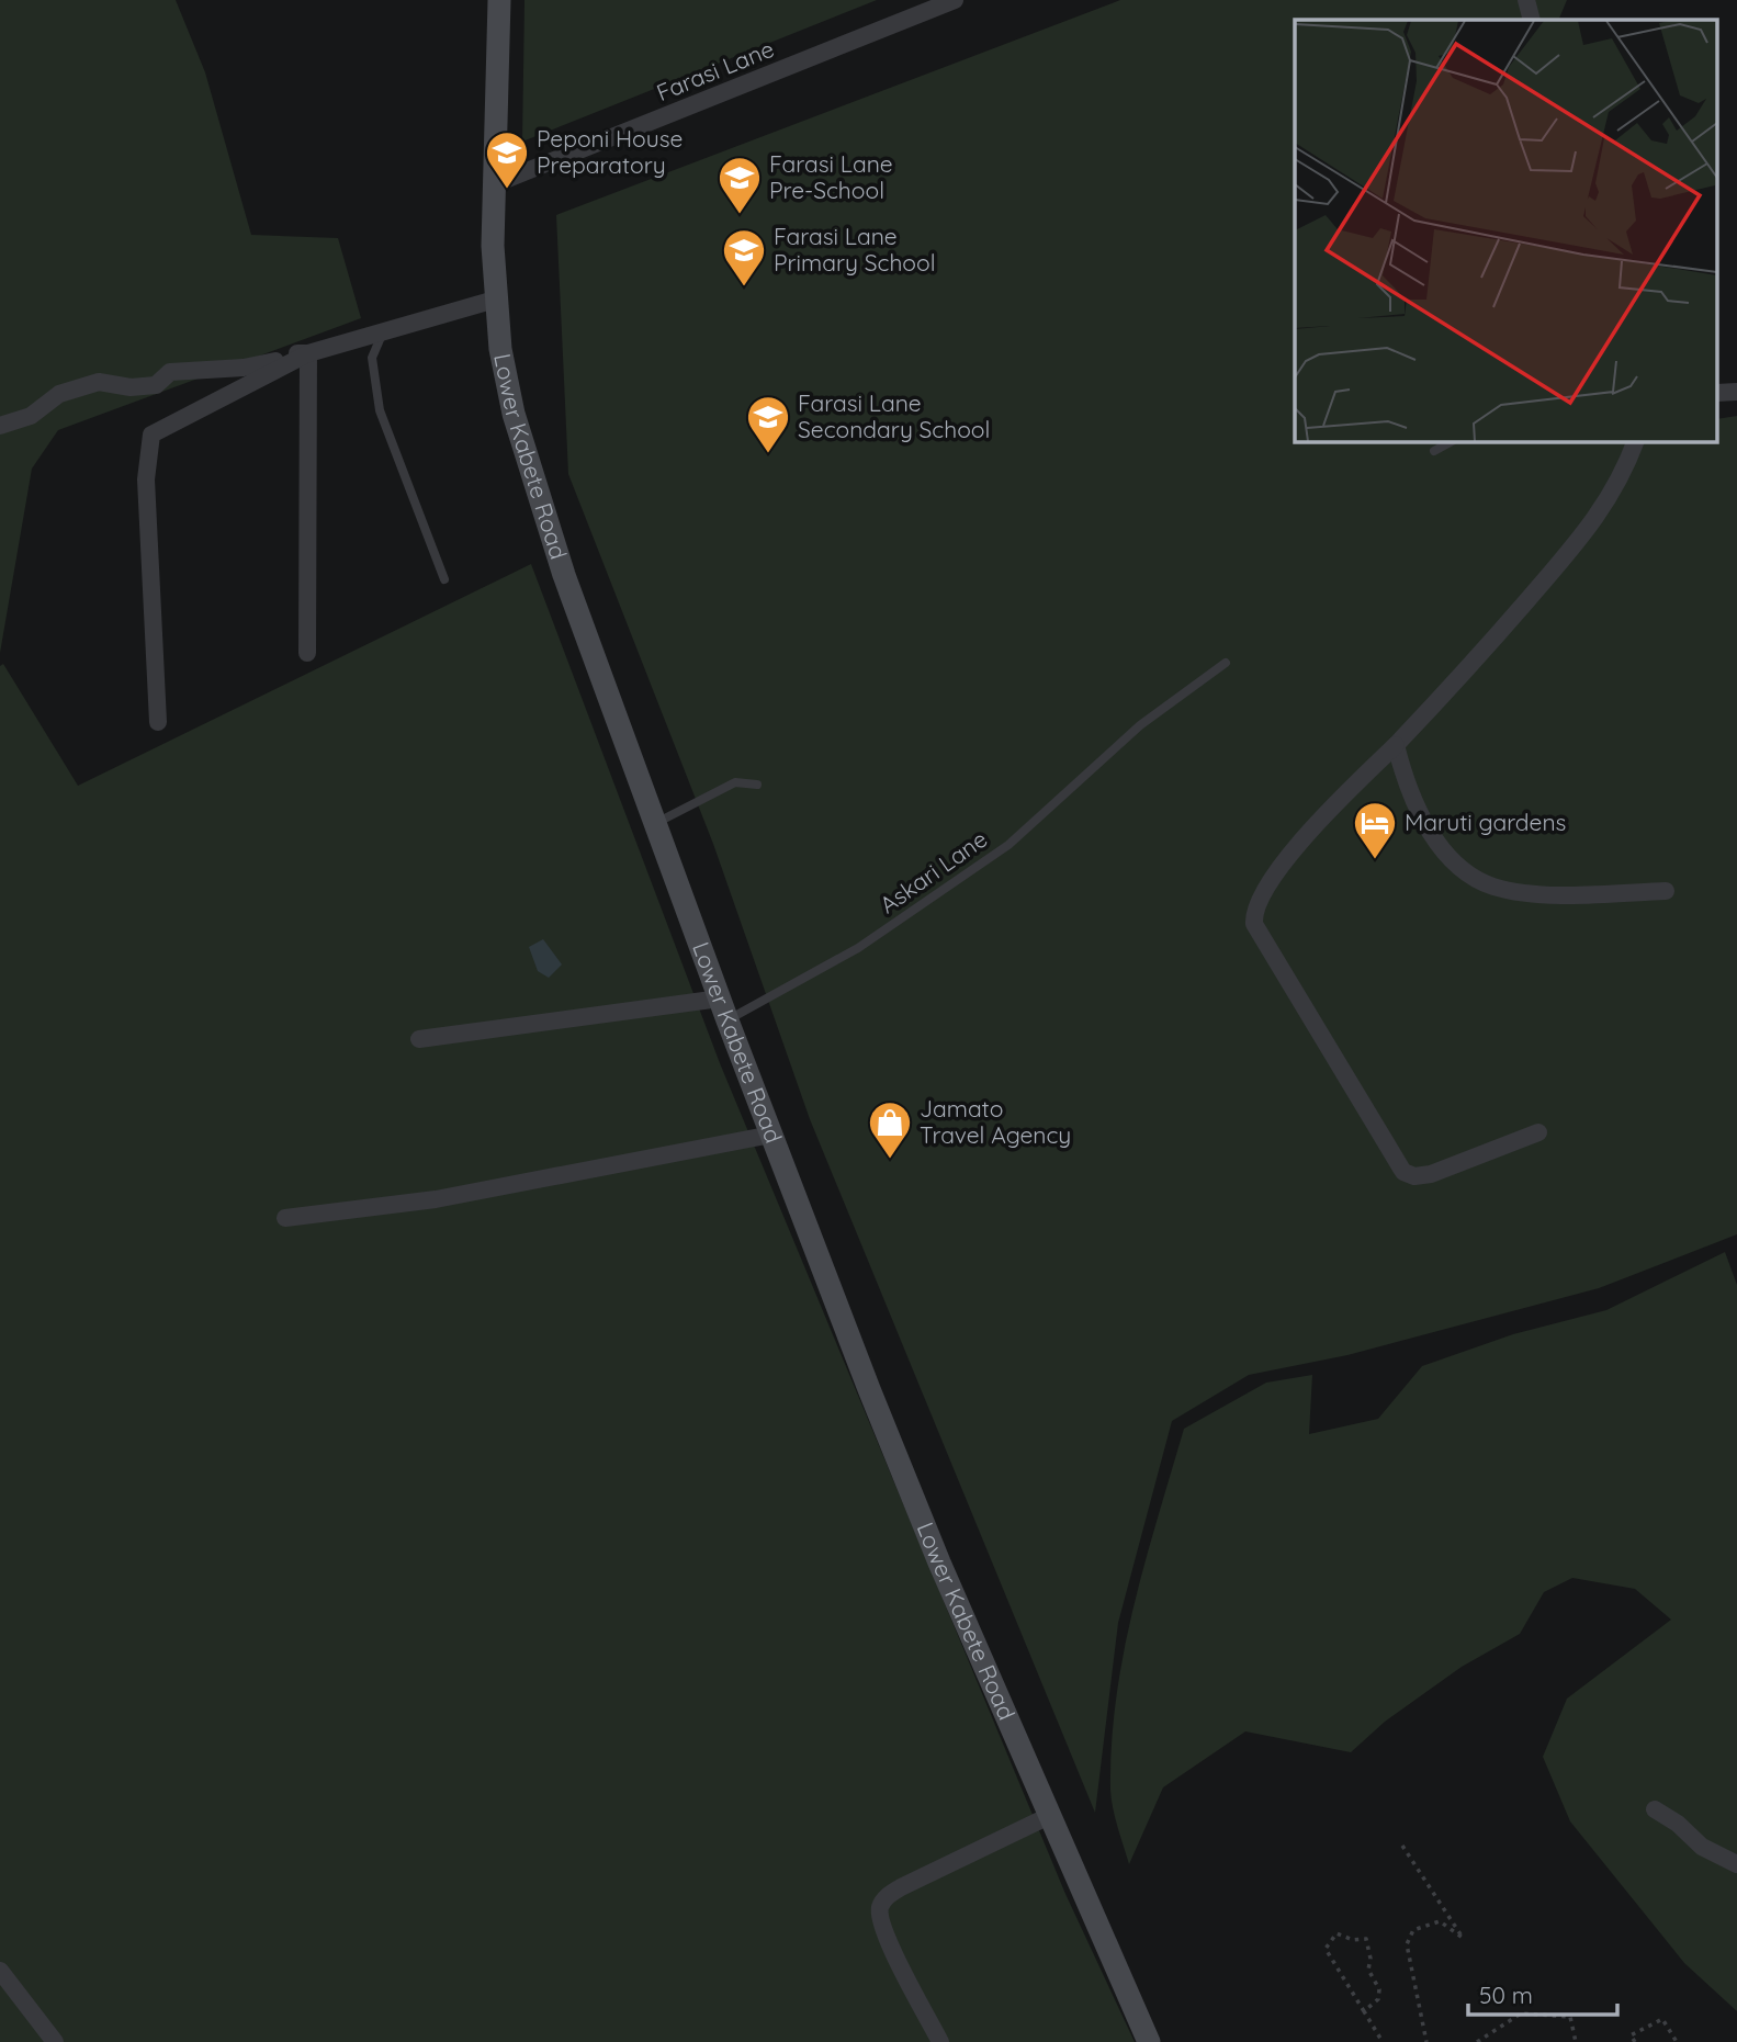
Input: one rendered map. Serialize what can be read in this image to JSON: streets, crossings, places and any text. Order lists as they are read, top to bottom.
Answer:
{
  "streets": {
    "main road": ["Lower Kabete Road"],
    "street": ["Farasi Lane"],
    "lane": ["Askari Lane"]
  },
  "crossings": [
    ["Farasi Lane", "Lower Kabete Road"],
    ["Lower Kabete Road", "Askari Lane"]
  ],
  "places": {
    "school or university": [
      "Peponi House Preparatory",
      "Farasi Lane Pre-School",
      "Farasi Lane Primary School",
      "Farasi Lane Secondary School"
    ],
    "hotel": ["Maruti gardens"],
    "shop": ["Jamato Travel Agency"]
  },
  "scale_bar": "50 m"
}
